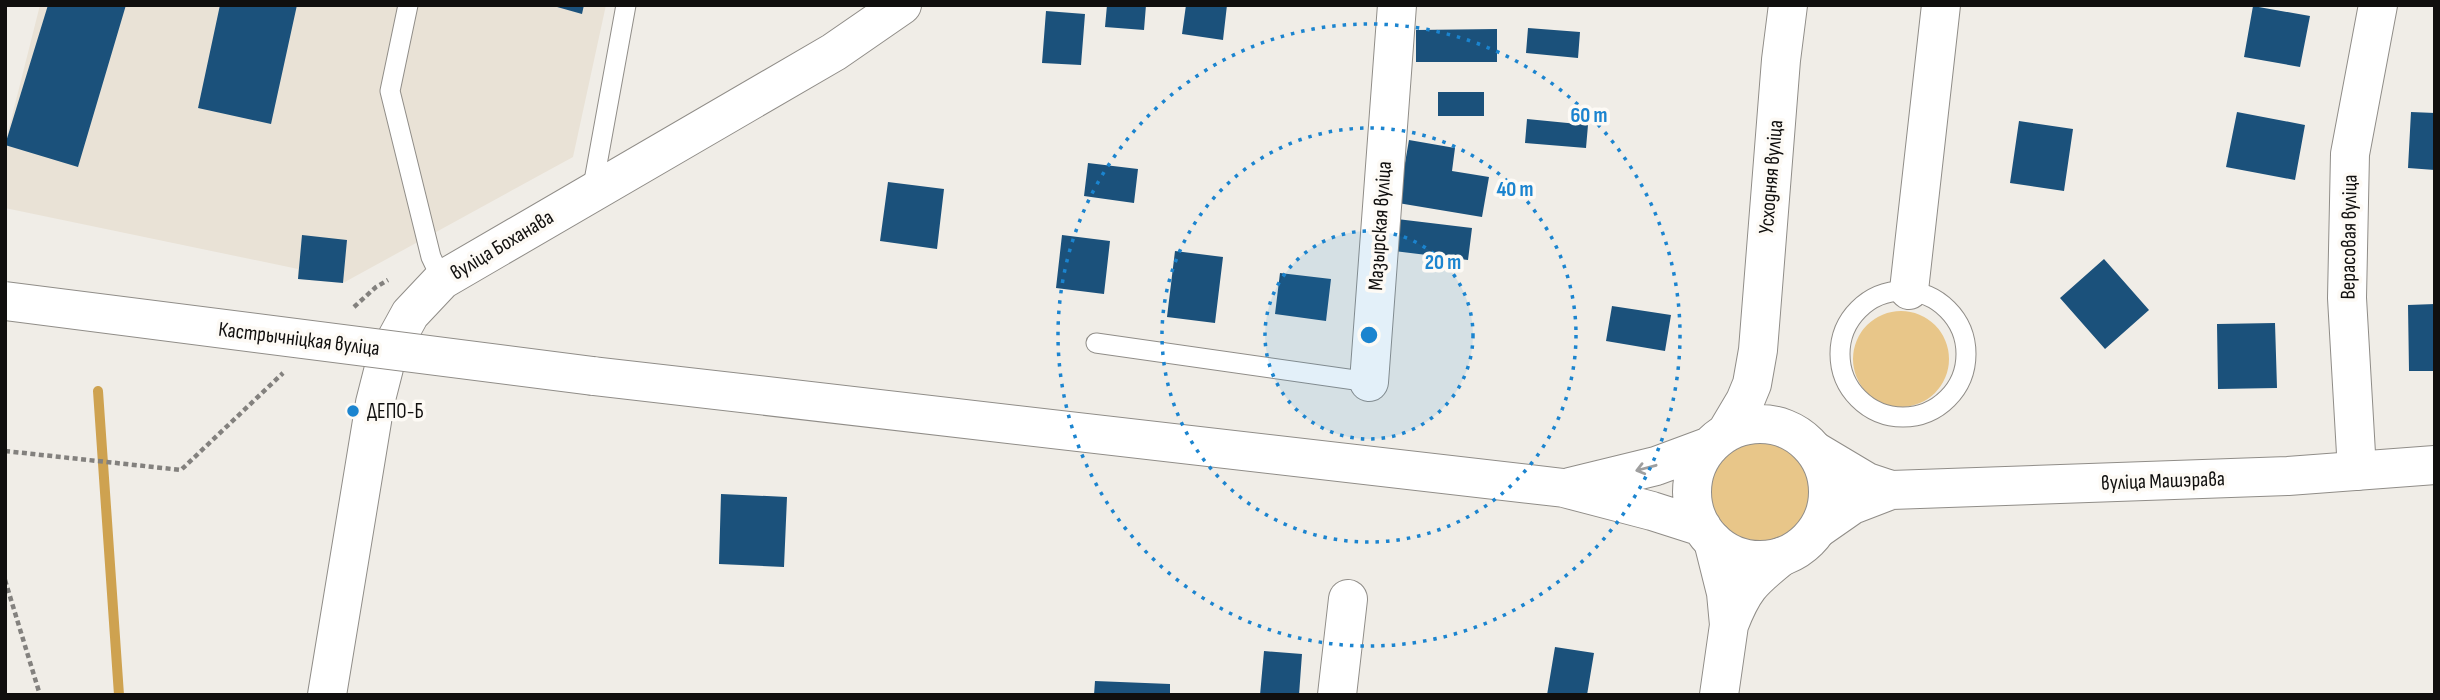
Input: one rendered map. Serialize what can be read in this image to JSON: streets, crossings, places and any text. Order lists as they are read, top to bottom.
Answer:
{
  "streets": {
    "main road": [
      "Усходняя вуліца",
      "Мазырская вуліца",
      "Верасовая вуліца",
      "вуліца Боханава",
      "Кастрычніцкая вуліца",
      "вуліца Машэрава"
    ]
  },
  "crossings": [
    ["Усходняя вуліца", "вуліца Машэрава"],
    ["Верасовая вуліца", "вуліца Машэрава"]
  ],
  "places": ["ДЕПО-Б"],
  "rings": ["60 m", "40 m", "20 m"]
}
